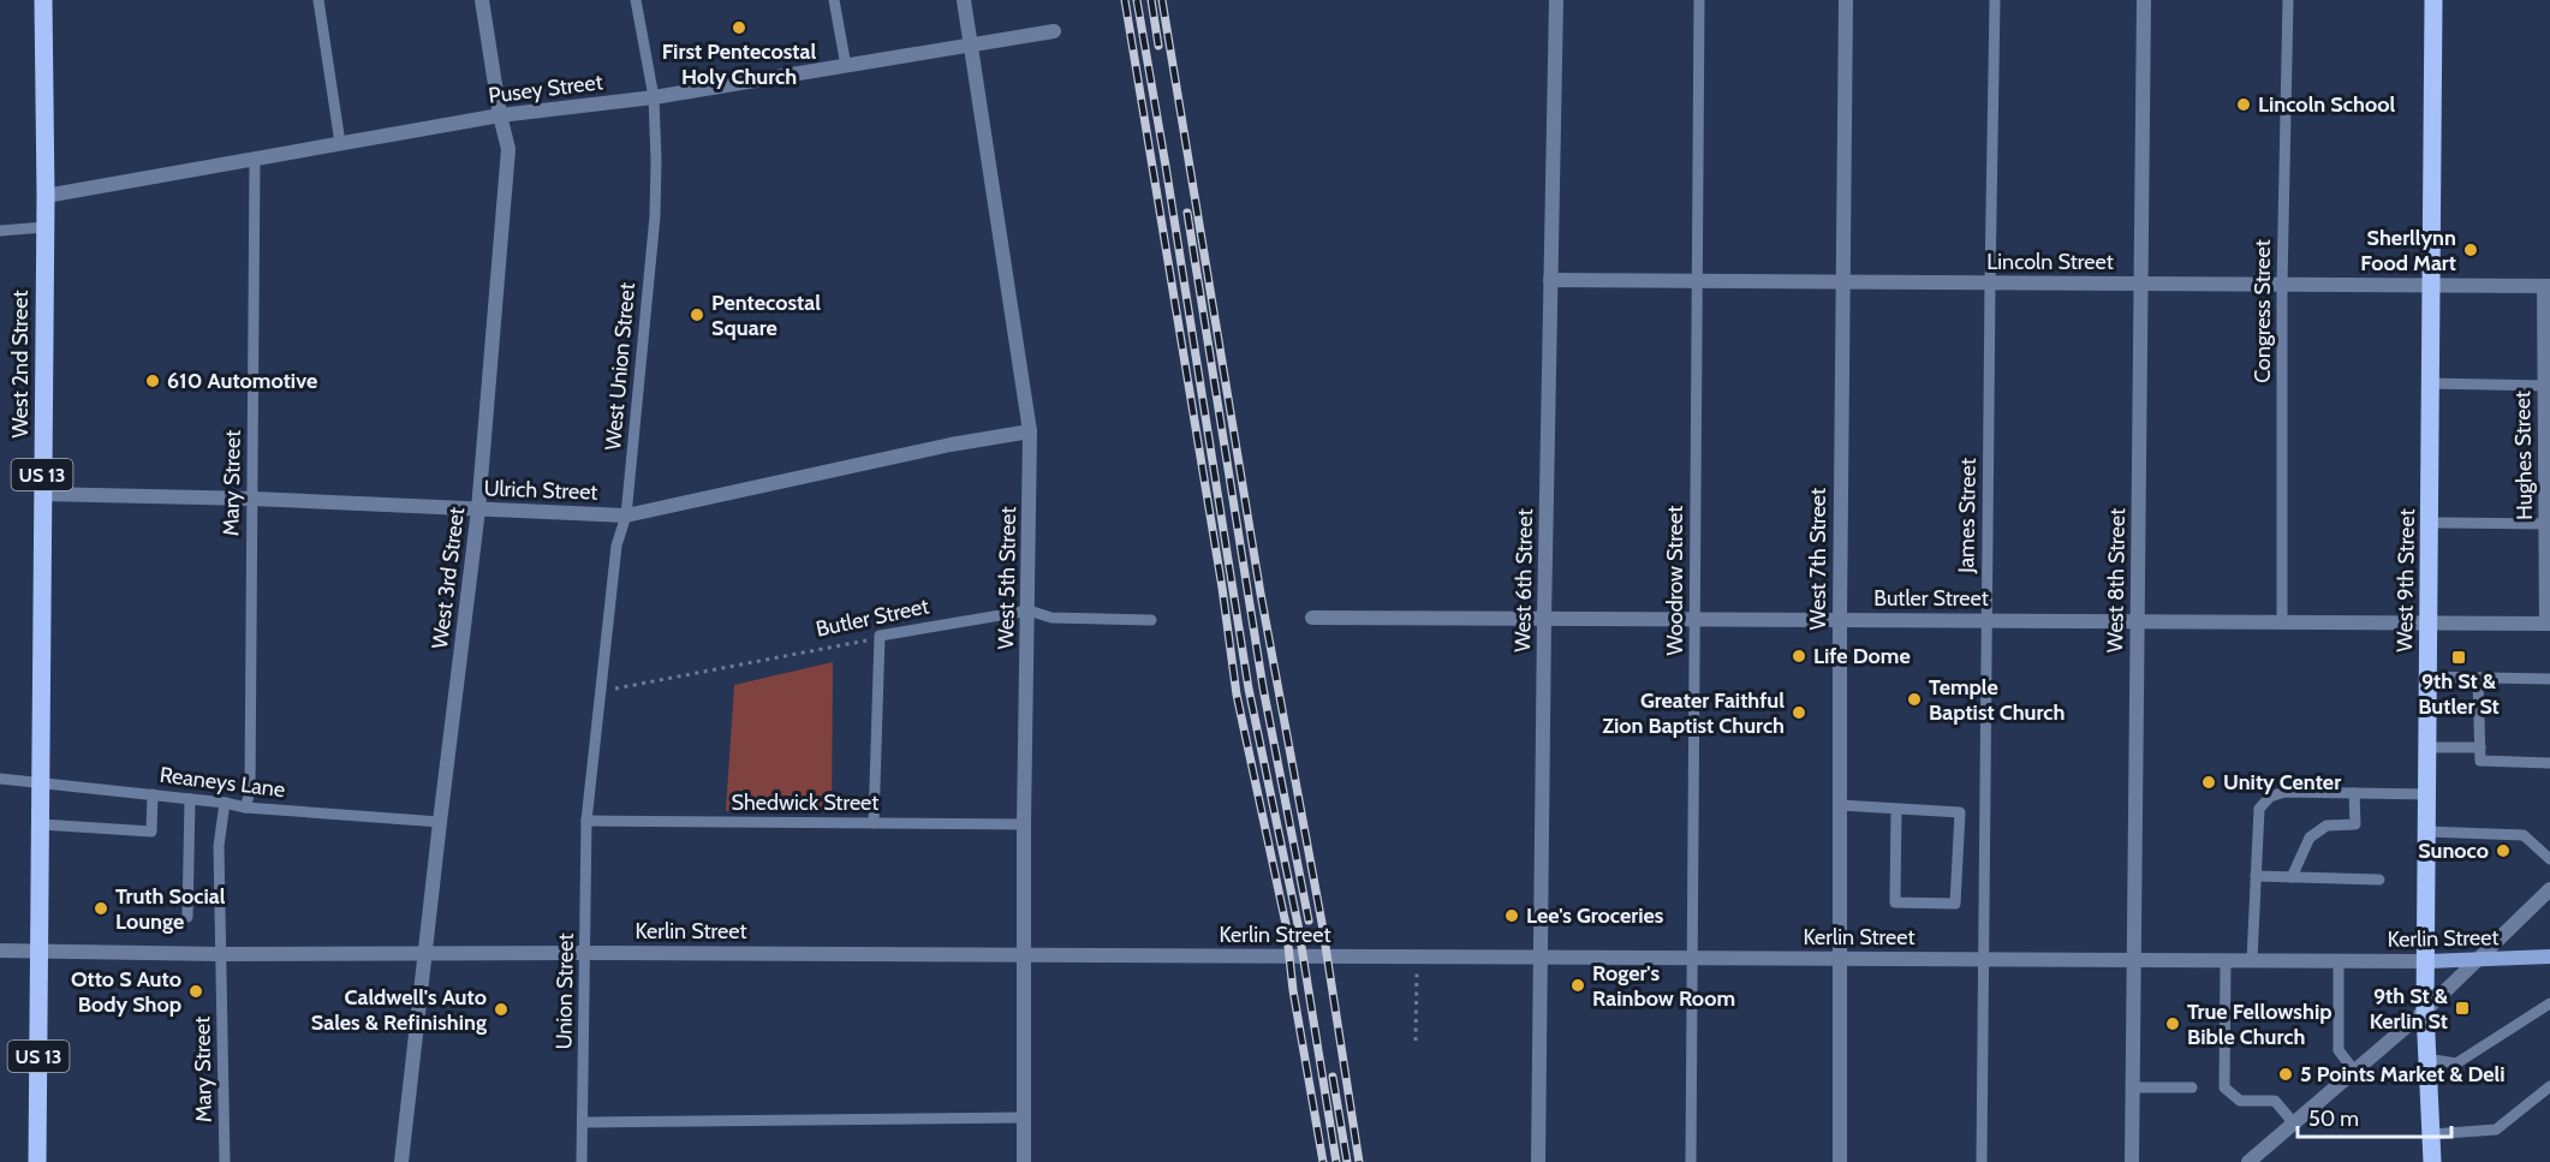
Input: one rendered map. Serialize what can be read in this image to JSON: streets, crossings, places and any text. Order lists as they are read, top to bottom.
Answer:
{
  "streets": {
    "main road": [
      "West 2nd Street",
      "US 13",
      "West 9th Street",
      "Kerlin Street"
    ],
    "street": [
      "Pusey Street",
      "Lincoln Street",
      "Hughes Street",
      "Ulrich Street",
      "West 7th Street",
      "West 3rd Street",
      "West 5th Street",
      "West 6th Street",
      "West 8th Street",
      "Butler Street"
    ],
    "lane": [
      "Congress Street",
      "West Union Street",
      "Mary Street",
      "James Street",
      "Woodrow Street",
      "Reaneys Lane",
      "Shedwick Street",
      "Union Street"
    ]
  },
  "crossings": [
    ["Pusey Street", "West 2nd Street"],
    ["Pusey Street", "West Union Street"],
    ["Pusey Street", "Mary Street"],
    ["Pusey Street", "West 3rd Street"],
    ["Pusey Street", "West 5th Street"],
    ["Lincoln Street", "Congress Street"],
    ["Lincoln Street", "Hughes Street"],
    ["Lincoln Street", "James Street"],
    ["Lincoln Street", "West 7th Street"],
    ["Lincoln Street", "West 6th Street"],
    ["Lincoln Street", "Woodrow Street"],
    ["Lincoln Street", "West 8th Street"],
    ["Lincoln Street", "West 9th Street"],
    ["Congress Street", "Butler Street"],
    ["West 2nd Street", "Ulrich Street"],
    ["West 2nd Street", "Reaneys Lane"],
    ["West 2nd Street", "Kerlin Street"],
    ["West Union Street", "Ulrich Street"],
    ["West Union Street", "Butler Street"],
    ["West Union Street", "Shedwick Street"],
    ["West Union Street", "Union Street"],
    ["Hughes Street", "Butler Street"],
    ["Mary Street", "Ulrich Street"],
    ["Mary Street", "Reaneys Lane"],
    ["Mary Street", "Kerlin Street"],
    ["Ulrich Street", "West 3rd Street"],
    ["Ulrich Street", "West 5th Street"],
    ["James Street", "Butler Street"],
    ["James Street", "Kerlin Street"],
    ["West 7th Street", "Butler Street"],
    ["West 7th Street", "Kerlin Street"],
    ["West 3rd Street", "Reaneys Lane"],
    ["West 3rd Street", "Kerlin Street"],
    ["West 5th Street", "Butler Street"],
    ["West 5th Street", "Shedwick Street"],
    ["West 5th Street", "Kerlin Street"],
    ["West 6th Street", "Butler Street"],
    ["West 6th Street", "Kerlin Street"],
    ["Woodrow Street", "Butler Street"],
    ["Woodrow Street", "Kerlin Street"],
    ["West 8th Street", "Butler Street"],
    ["West 8th Street", "Kerlin Street"],
    ["West 9th Street", "Butler Street"],
    ["West 9th Street", "Kerlin Street"],
    ["Shedwick Street", "Union Street"],
    ["Kerlin Street", "Union Street"]
  ],
  "places": {
    "other": [
      "First Pentecostal Holy Church",
      "Lincoln School",
      "Sherllynn Food Mart",
      "Pentecostal Square",
      "610 Automotive",
      "Life Dome",
      "Temple Baptist Church",
      "Greater Faithful Zion Baptist Church",
      "Unity Center",
      "Sunoco",
      "Truth Social Lounge",
      "Lee's Groceries",
      "Roger's Rainbow Room",
      "Otto S Auto Body Shop",
      "Caldwell's Auto Sales & Refinishing",
      "True Fellowship Bible Church",
      "5 Points Market & Deli"
    ],
    "transit": ["9th St & Butler St", "9th St & Kerlin St"]
  },
  "scale_bar": "50 m"
}
